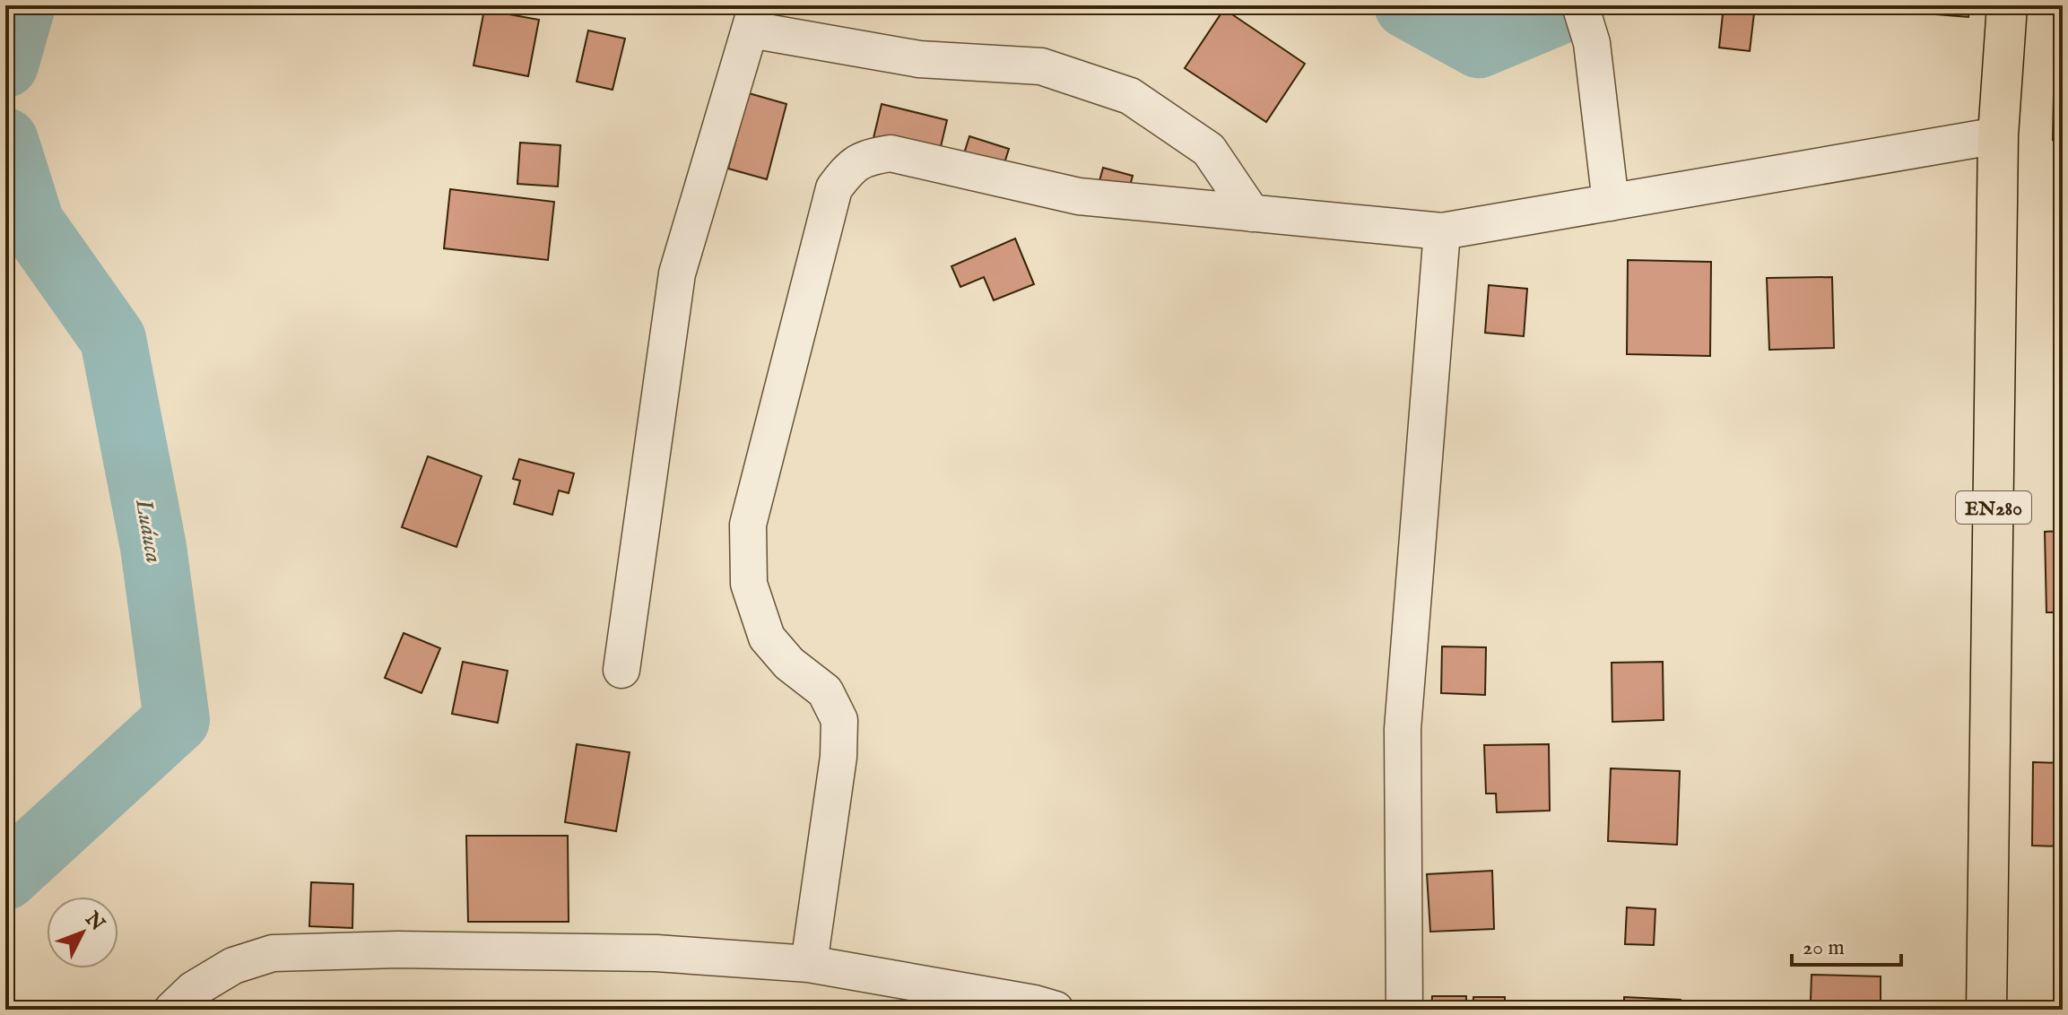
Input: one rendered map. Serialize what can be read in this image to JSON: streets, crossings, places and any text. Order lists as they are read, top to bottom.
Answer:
{
  "streets": {
    "main road": ["EN280"]
  },
  "water": ["Luáuca"],
  "scale_bar": "20 m",
  "north": "top right"
}
